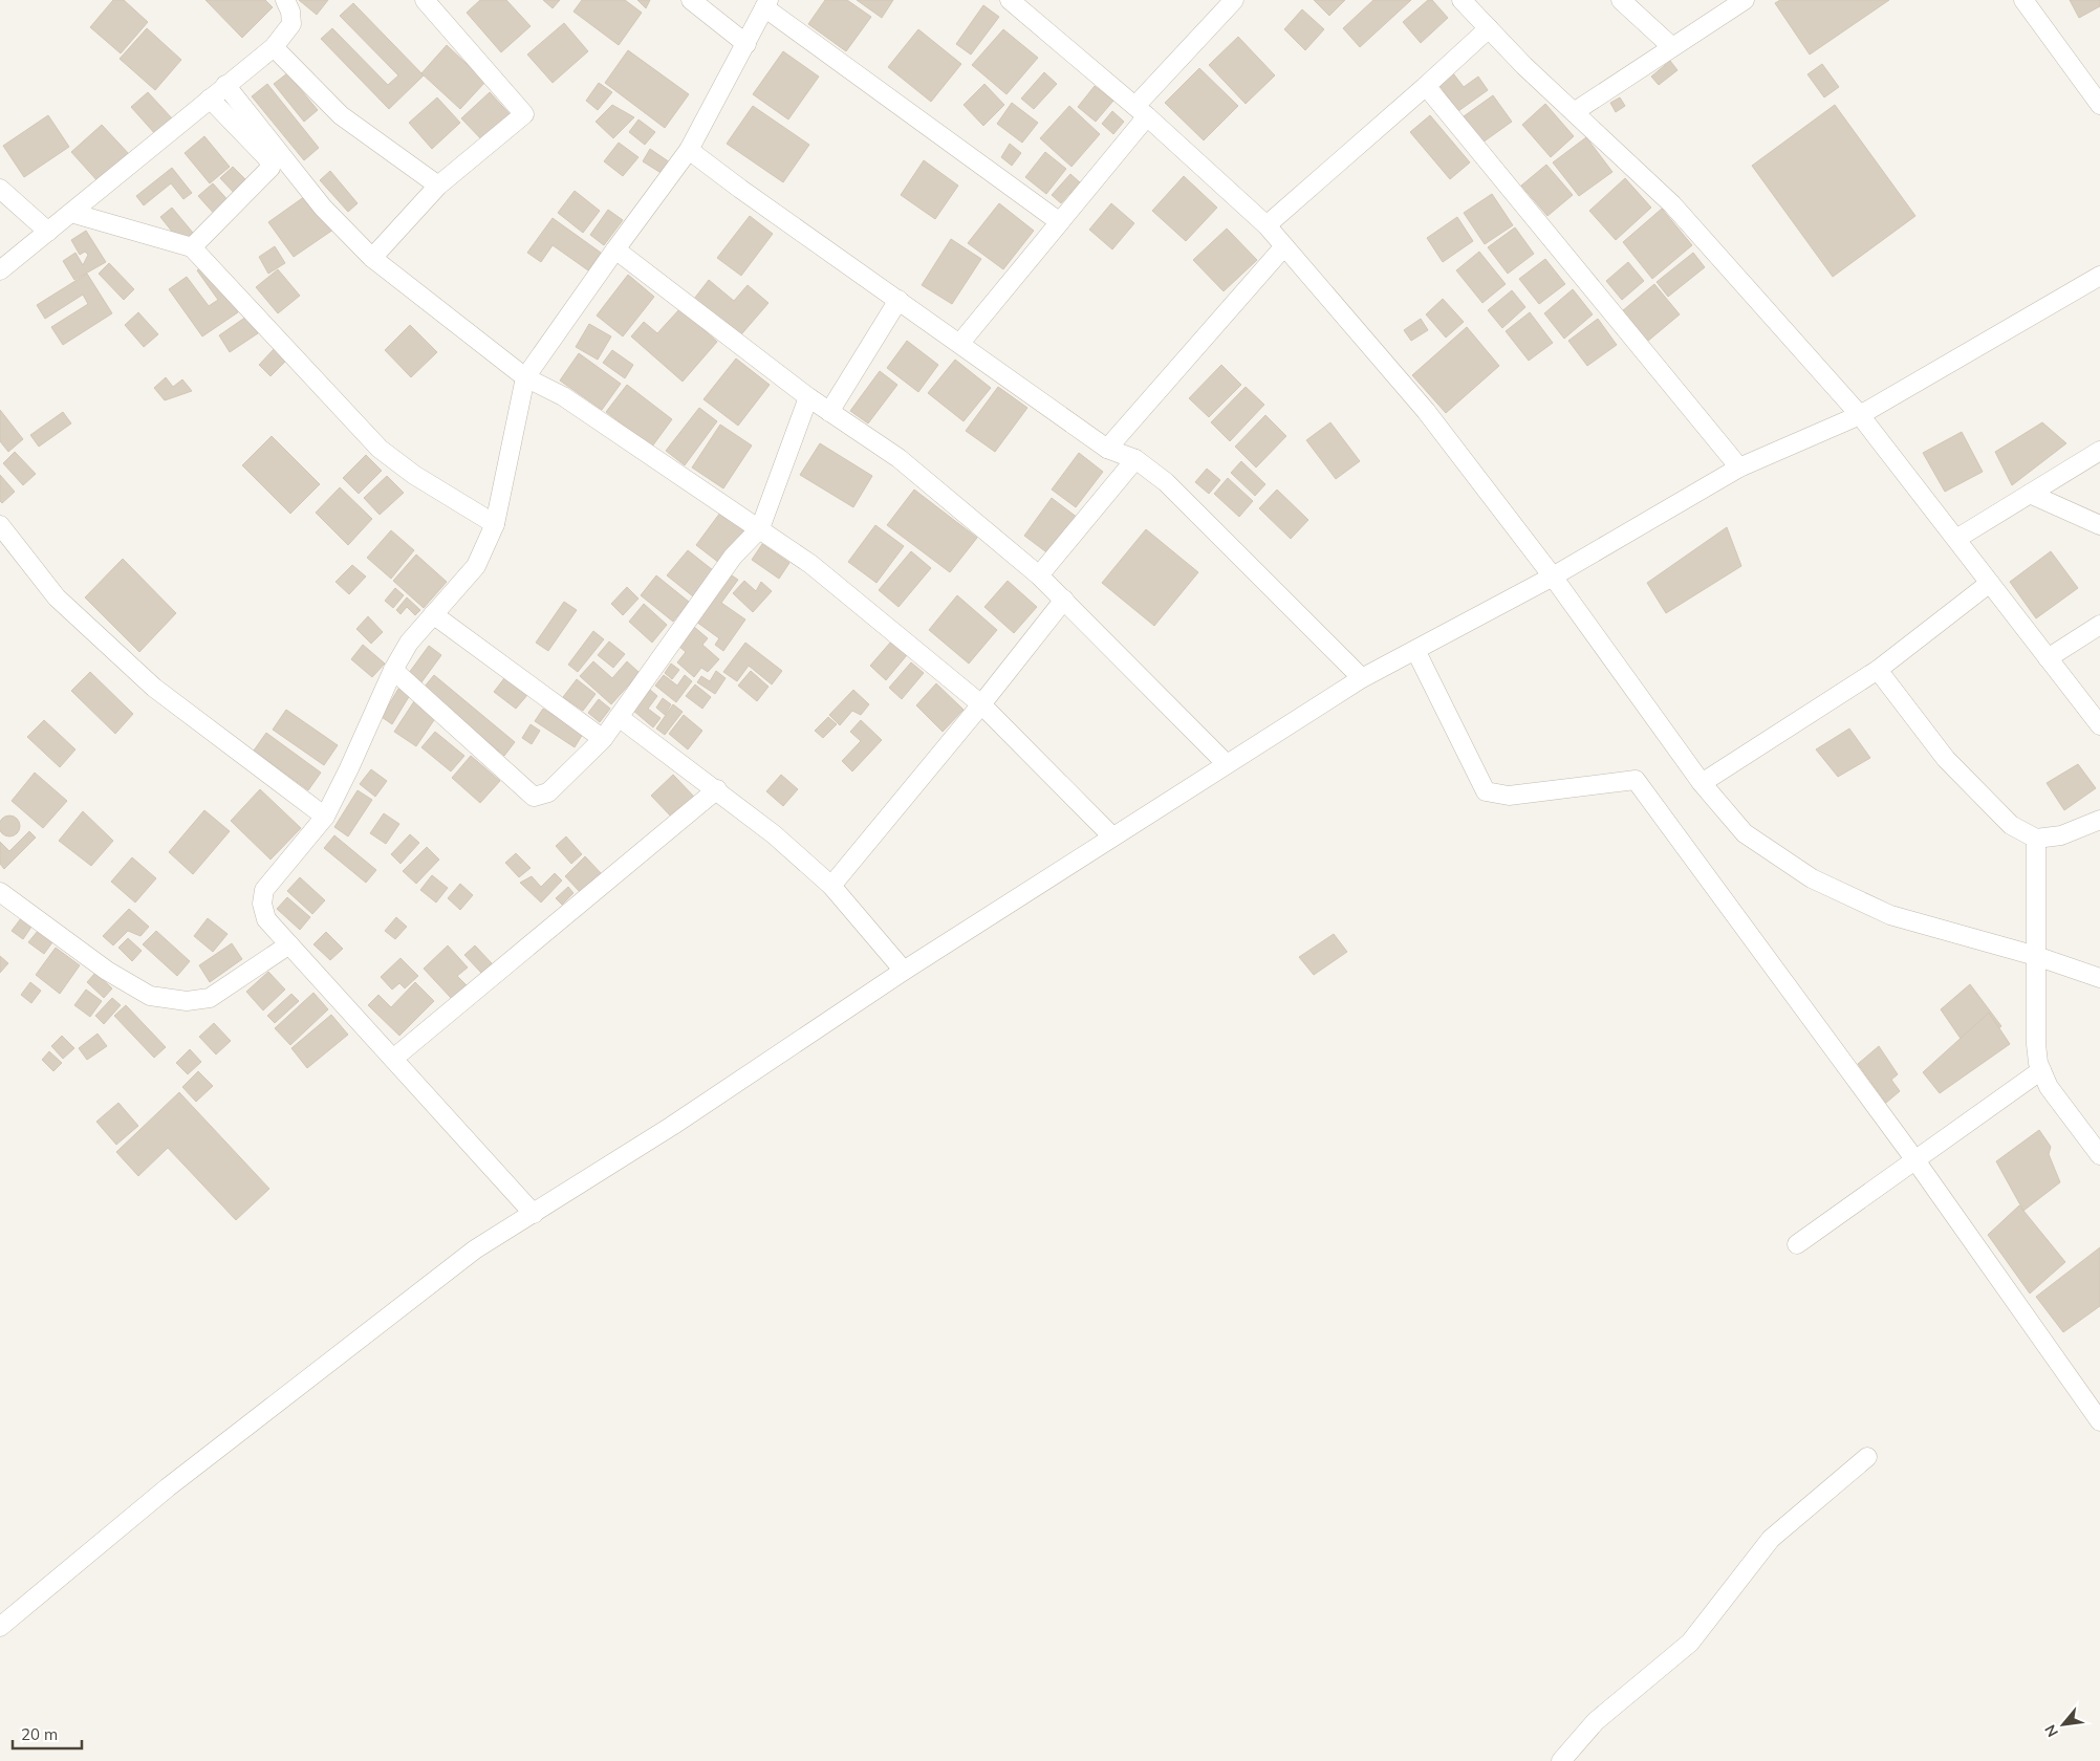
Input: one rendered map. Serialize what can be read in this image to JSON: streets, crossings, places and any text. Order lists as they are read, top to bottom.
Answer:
{
  "scale_bar": "20 m",
  "north": "bottom left"
}
